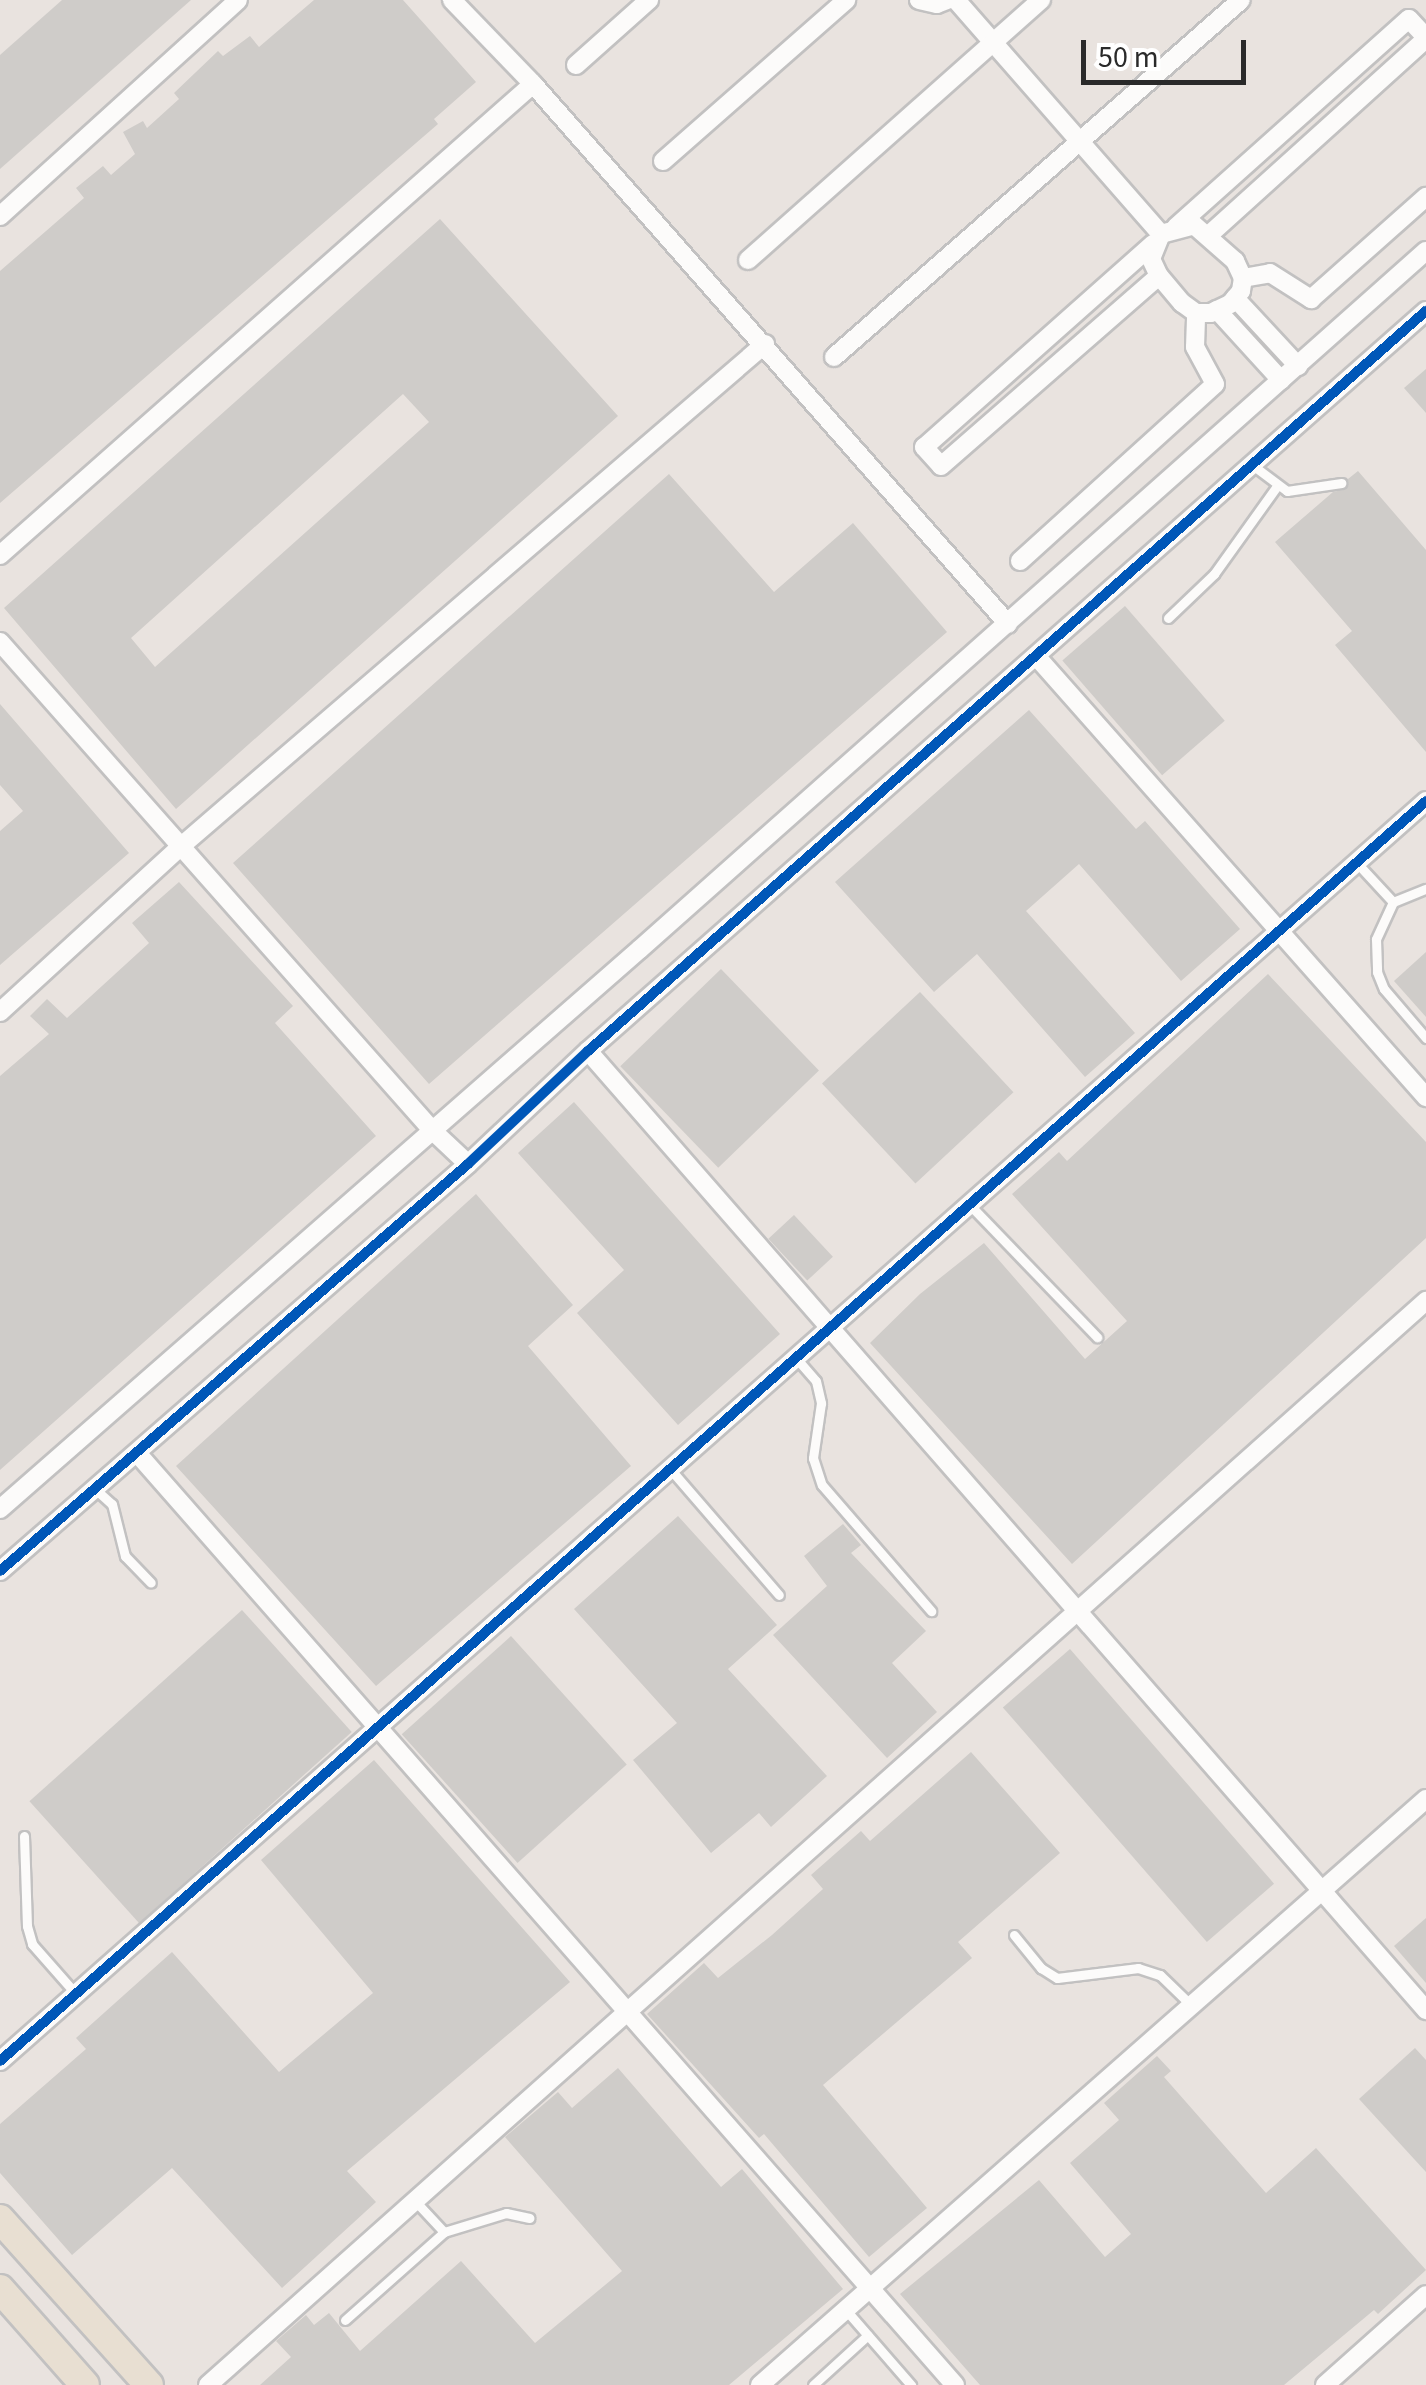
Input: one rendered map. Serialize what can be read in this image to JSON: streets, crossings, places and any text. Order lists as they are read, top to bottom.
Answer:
{
  "scale_bar": "50 m"
}
